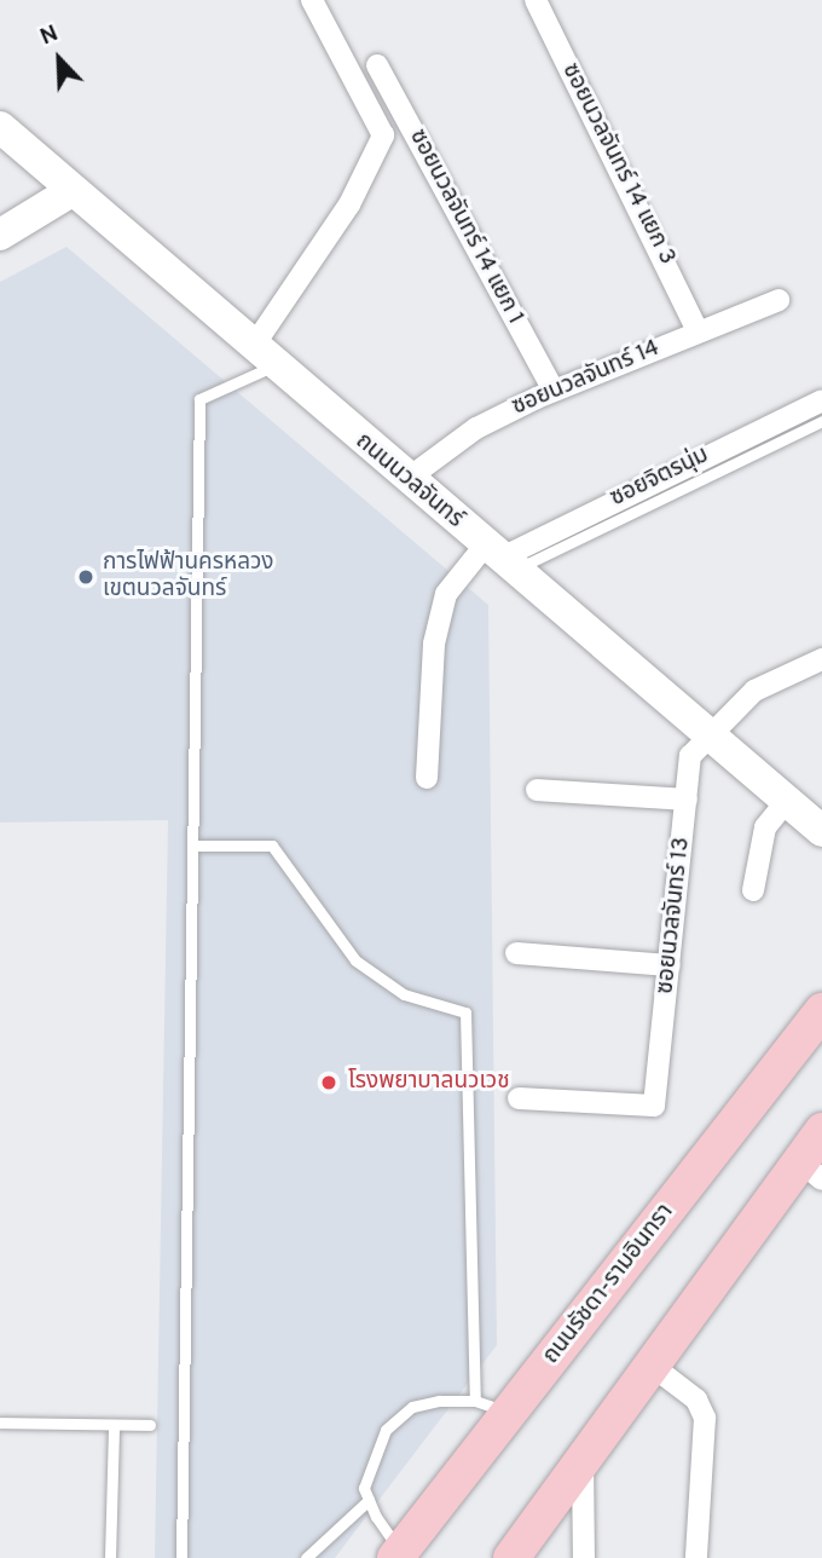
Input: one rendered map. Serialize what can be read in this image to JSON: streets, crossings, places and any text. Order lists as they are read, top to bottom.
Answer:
{
  "streets": {
    "main road": ["ถนนนวลจันทร์", "ถนนรัชดา-รามอินทรา"],
    "street": [
      "ซอยนวลจันทร์ 14 แยก 3",
      "ซอยนวลจันทร์ 14 แยก 1",
      "ซอยนวลจันทร์ 14",
      "ซอยจิตรนุ่ม",
      "ซอยนวลจันทร์ 13"
    ]
  },
  "crossings": [
    ["ซอยนวลจันทร์ 14 แยก 3", "ซอยนวลจันทร์ 14"],
    ["ซอยนวลจันทร์ 14 แยก 1", "ซอยนวลจันทร์ 14"],
    ["ซอยนวลจันทร์ 14", "ถนนนวลจันทร์"],
    ["ซอยจิตรนุ่ม", "ถนนนวลจันทร์"],
    ["ถนนนวลจันทร์", "ซอยนวลจันทร์ 13"]
  ],
  "places": ["การไฟฟ้านครหลวง เขตนวลจันทร์", "โรงพยาบาลนวเวช"],
  "north": "top left"
}
